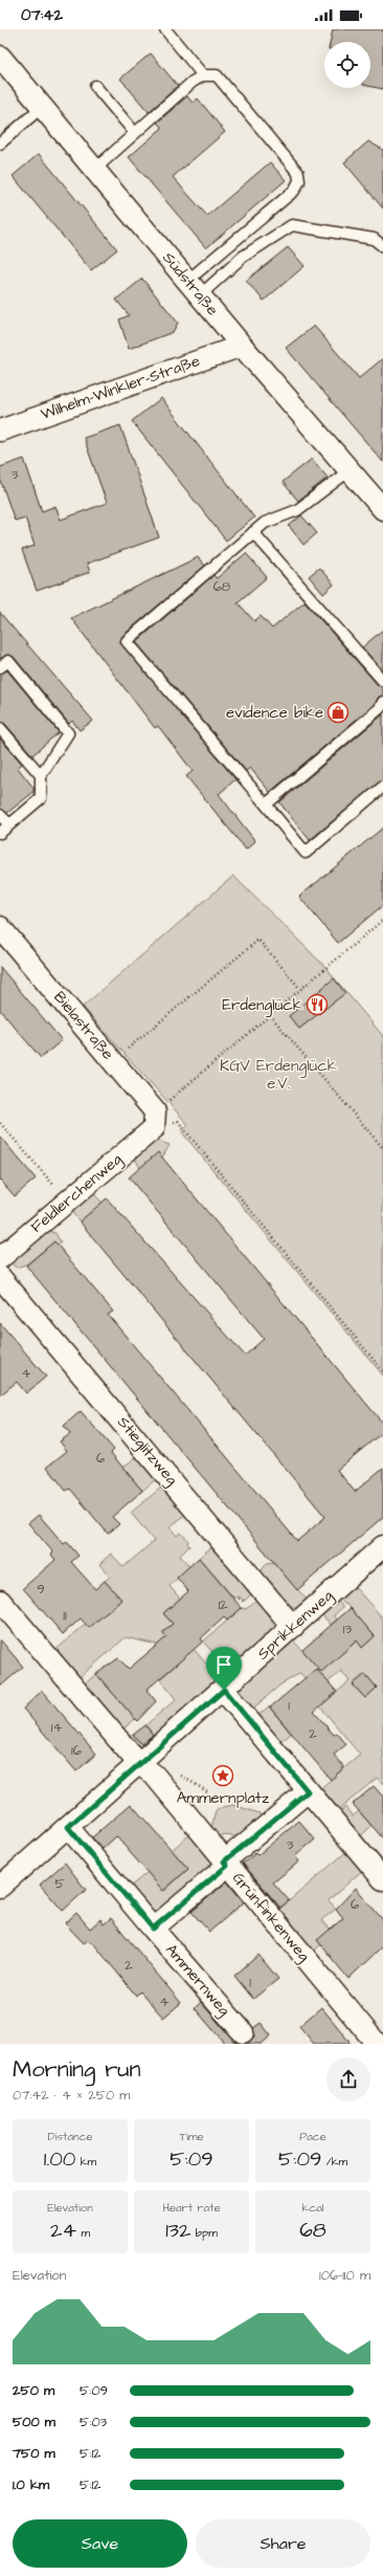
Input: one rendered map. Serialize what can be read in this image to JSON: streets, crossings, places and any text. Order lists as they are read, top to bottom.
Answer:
{
  "streets": {
    "street": [
      "Südstraße",
      "Wilhelm-Winkler-Straße",
      "Bielastraße",
      "Feldlerchenweg",
      "Stieglitzweg",
      "Sprikkenweg",
      "Grünfinkenweg",
      "Ammernweg"
    ]
  },
  "crossings": [
    ["Südstraße", "Wilhelm-Winkler-Straße"],
    ["Bielastraße", "Feldlerchenweg"],
    ["Stieglitzweg", "Sprikkenweg"],
    ["Sprikkenweg", "Grünfinkenweg"]
  ],
  "parks": ["KGV Erdenglück e.V."],
  "places": {
    "shop": ["evidence bike"],
    "restaurant": ["Erdenglück"],
    "place": ["Ammernplatz"]
  },
  "house_numbers": [
    "3",
    "68",
    "4",
    "6",
    "9",
    "12",
    "11",
    "13",
    "1",
    "14",
    "2",
    "16",
    "3",
    "5",
    "6",
    "2",
    "1",
    "4"
  ],
  "page": {
    "status": "07:42",
    "heading": ["Morning run", "07:42 · 4 × 250 m"],
    "stats": [
      ["Distance", "1.00 km"],
      ["Time", "5:09"],
      ["Pace", "5:09 /km"],
      ["Elevation", "24 m"],
      ["Heart rate", "132 bpm"],
      ["kcal", "68"]
    ],
    "chart": ["Elevation", "106–110 m"],
    "list": [
      {
        "name": "250 m",
        "note": "5:09"
      },
      {
        "name": "500 m",
        "note": "5:03"
      },
      {
        "name": "750 m",
        "note": "5:12"
      },
      {
        "name": "1.0 km",
        "note": "5:12"
      }
    ],
    "buttons": ["Save", "Share"]
  }
}
